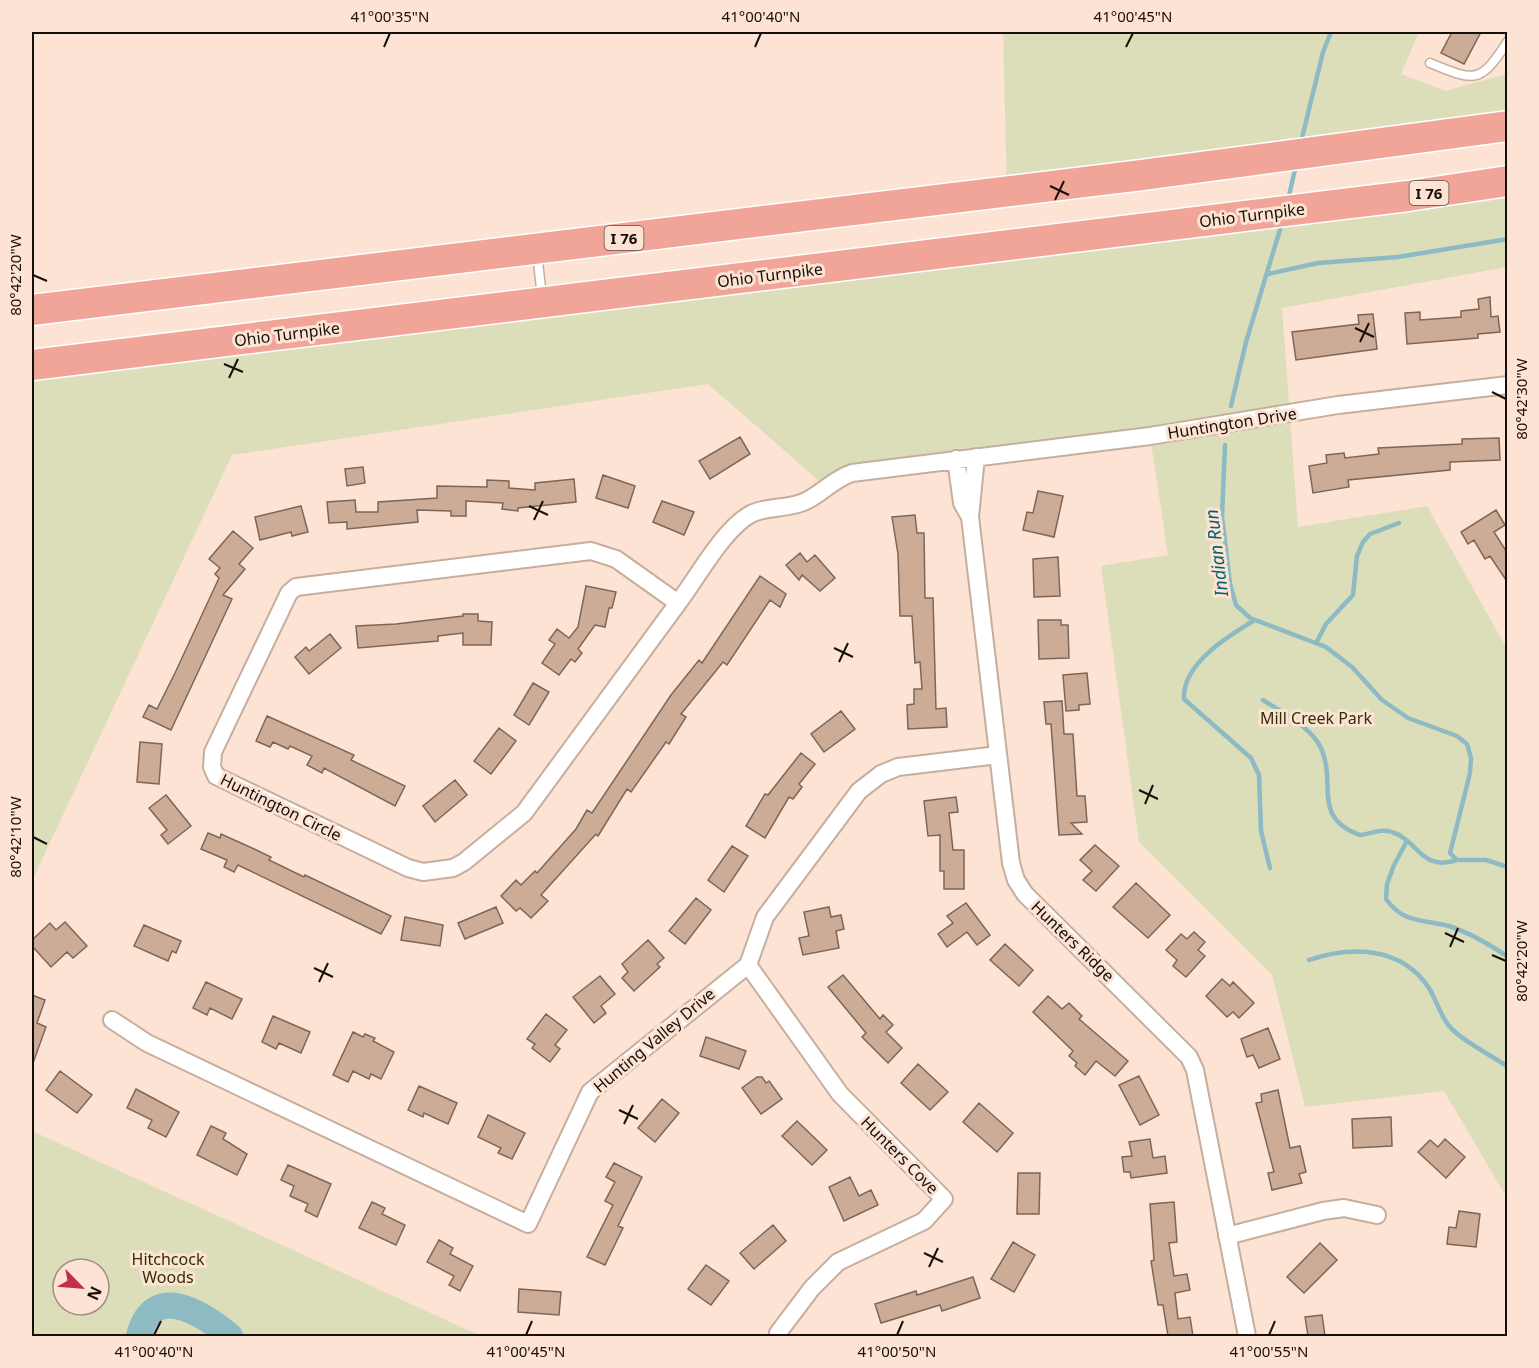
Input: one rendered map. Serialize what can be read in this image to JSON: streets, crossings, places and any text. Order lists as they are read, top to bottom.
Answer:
{
  "streets": {
    "highway": ["I 76", "Ohio Turnpike"],
    "street": [
      "Huntington Drive",
      "Huntington Circle",
      "Hunters Ridge",
      "Hunting Valley Drive",
      "Hunters Cove"
    ]
  },
  "crossings": [
    ["Huntington Drive", "Huntington Circle"],
    ["Huntington Drive", "Hunters Ridge"],
    ["Huntington Circle", "Hunters Ridge"],
    ["Hunting Valley Drive", "Hunters Cove"]
  ],
  "water": ["Indian Run"],
  "parks": ["Mill Creek Park", "Hitchcock Woods"],
  "north": "bottom right",
  "coordinates": [
    "41°00'35\"N",
    "41°00'40\"N",
    "41°00'45\"N",
    "80°42'20\"W",
    "80°42'30\"W",
    "80°42'10\"W",
    "41°00'50\"N",
    "41°00'55\"N"
  ]
}
